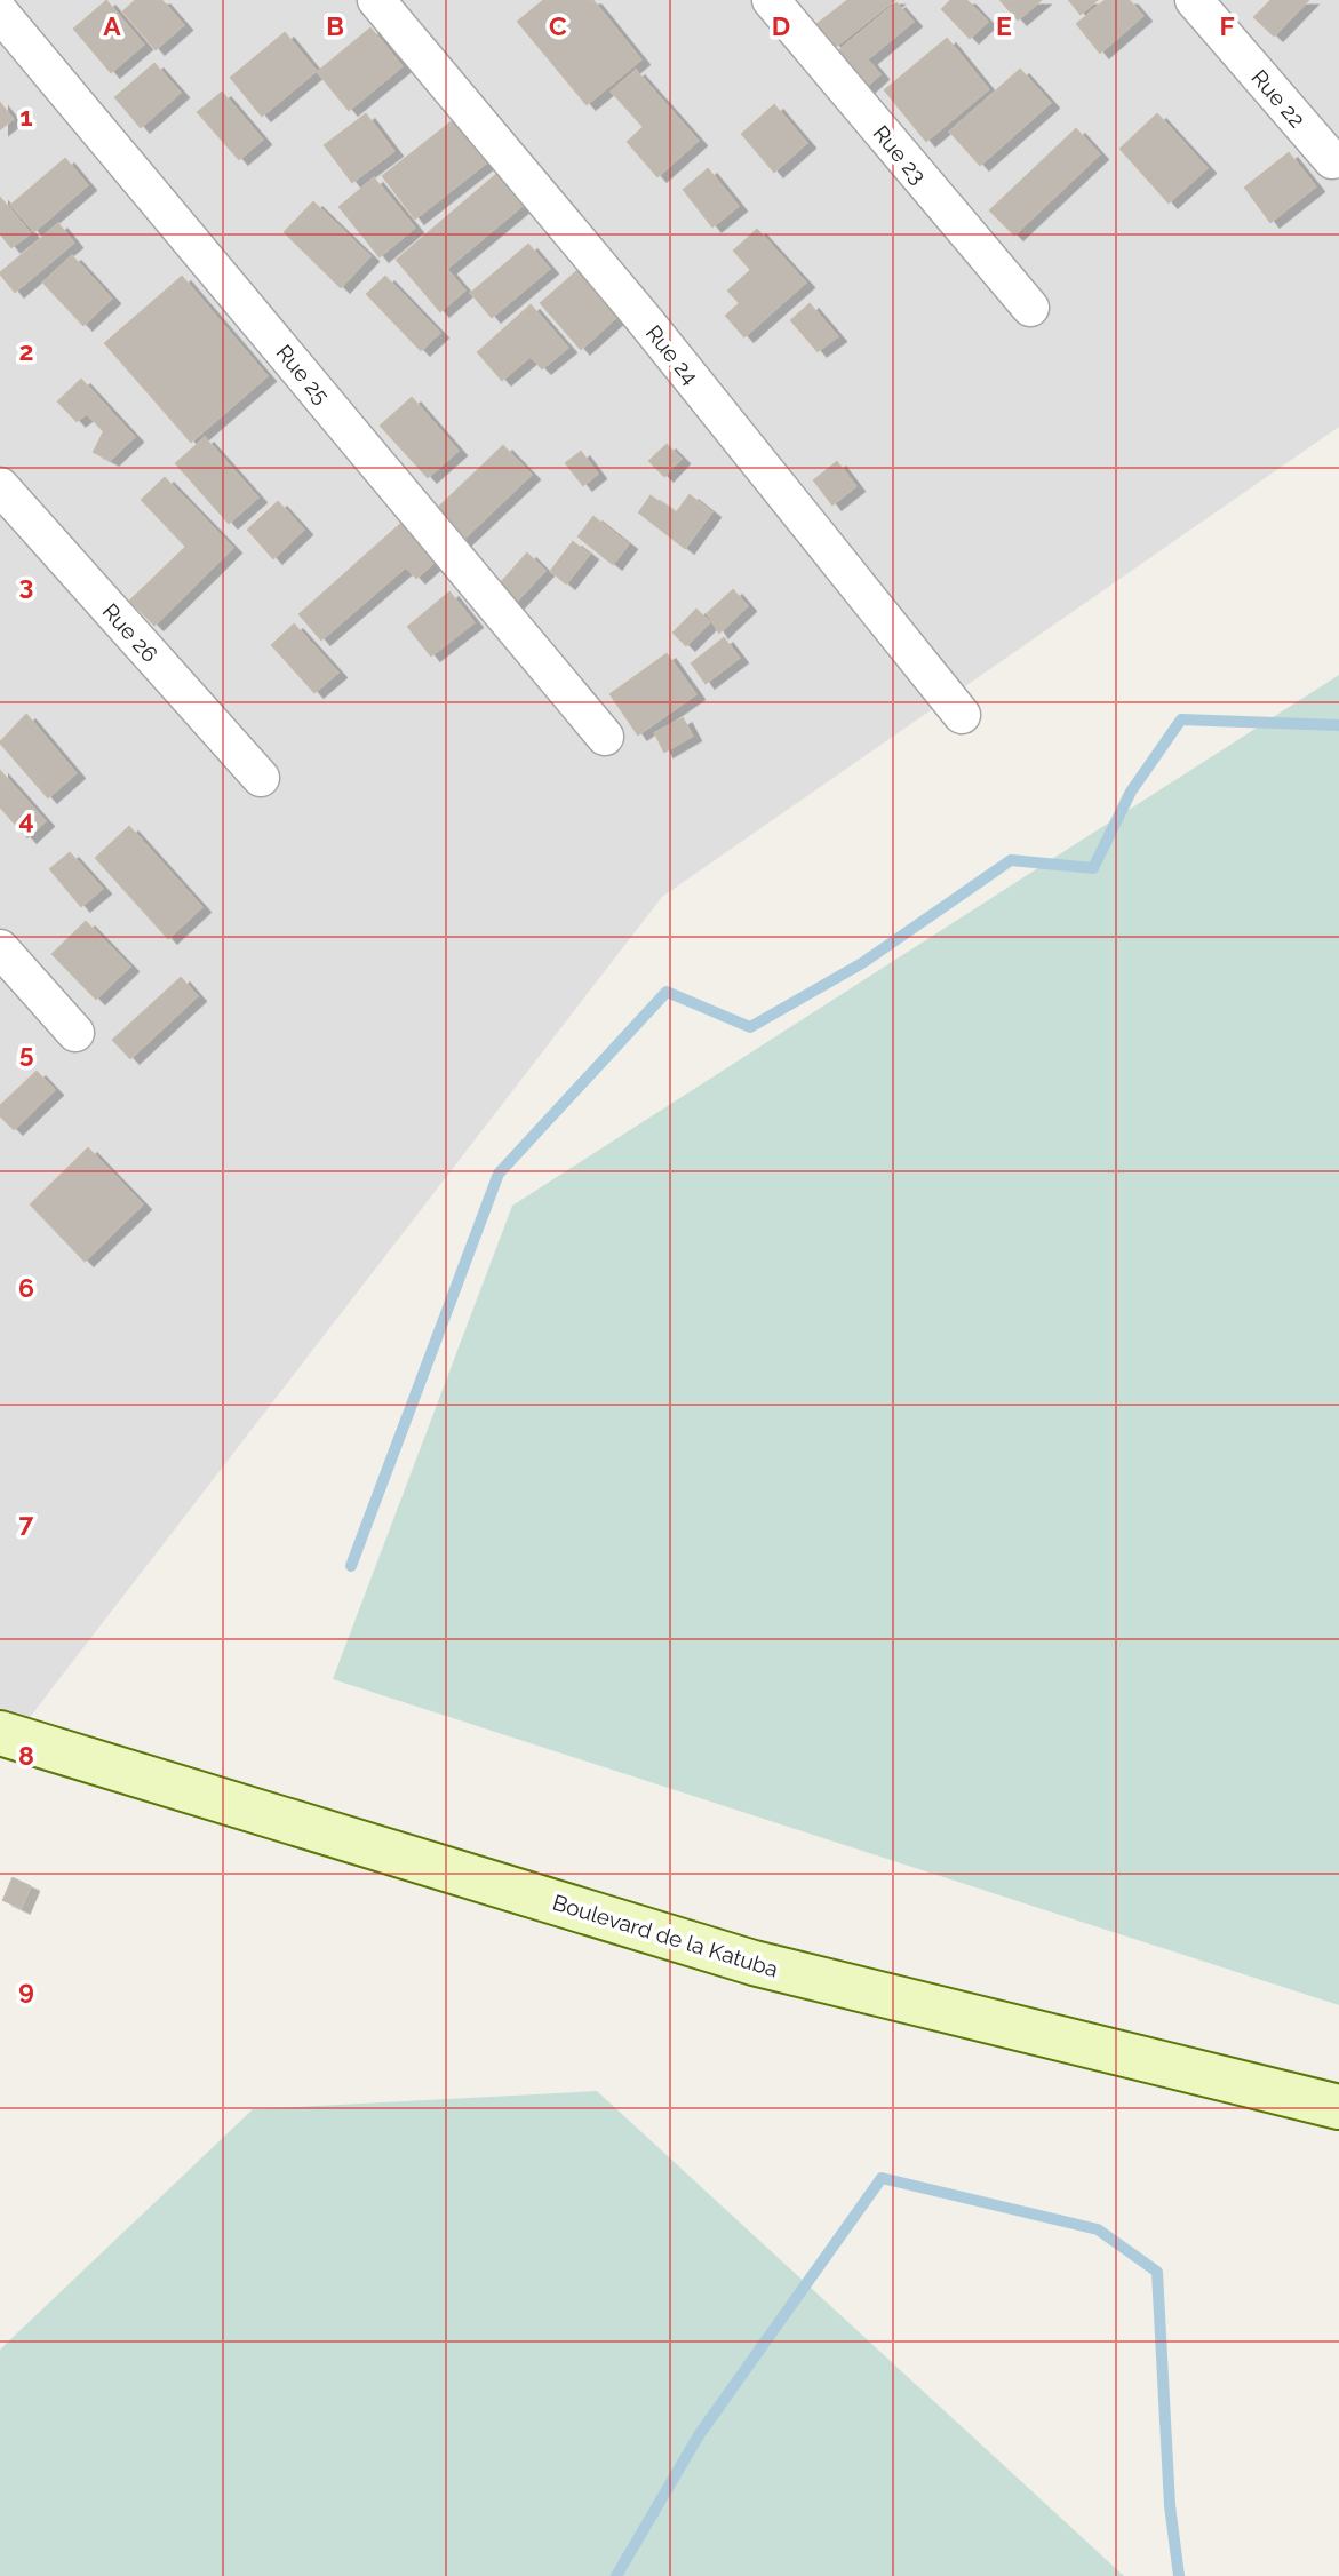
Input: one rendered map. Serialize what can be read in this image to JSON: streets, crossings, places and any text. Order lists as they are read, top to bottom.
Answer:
{
  "streets": {
    "street": [
      "Rue 22",
      "Rue 23",
      "Rue 24",
      "Rue 25",
      "Rue 26",
      "Boulevard de la Katuba"
    ]
  },
  "grid": {
    "columns": [
      "A",
      "B",
      "C",
      "D",
      "E",
      "F"
    ],
    "rows": [
      "1",
      "2",
      "3",
      "4",
      "5",
      "6",
      "7",
      "8",
      "9"
    ]
  }
}
